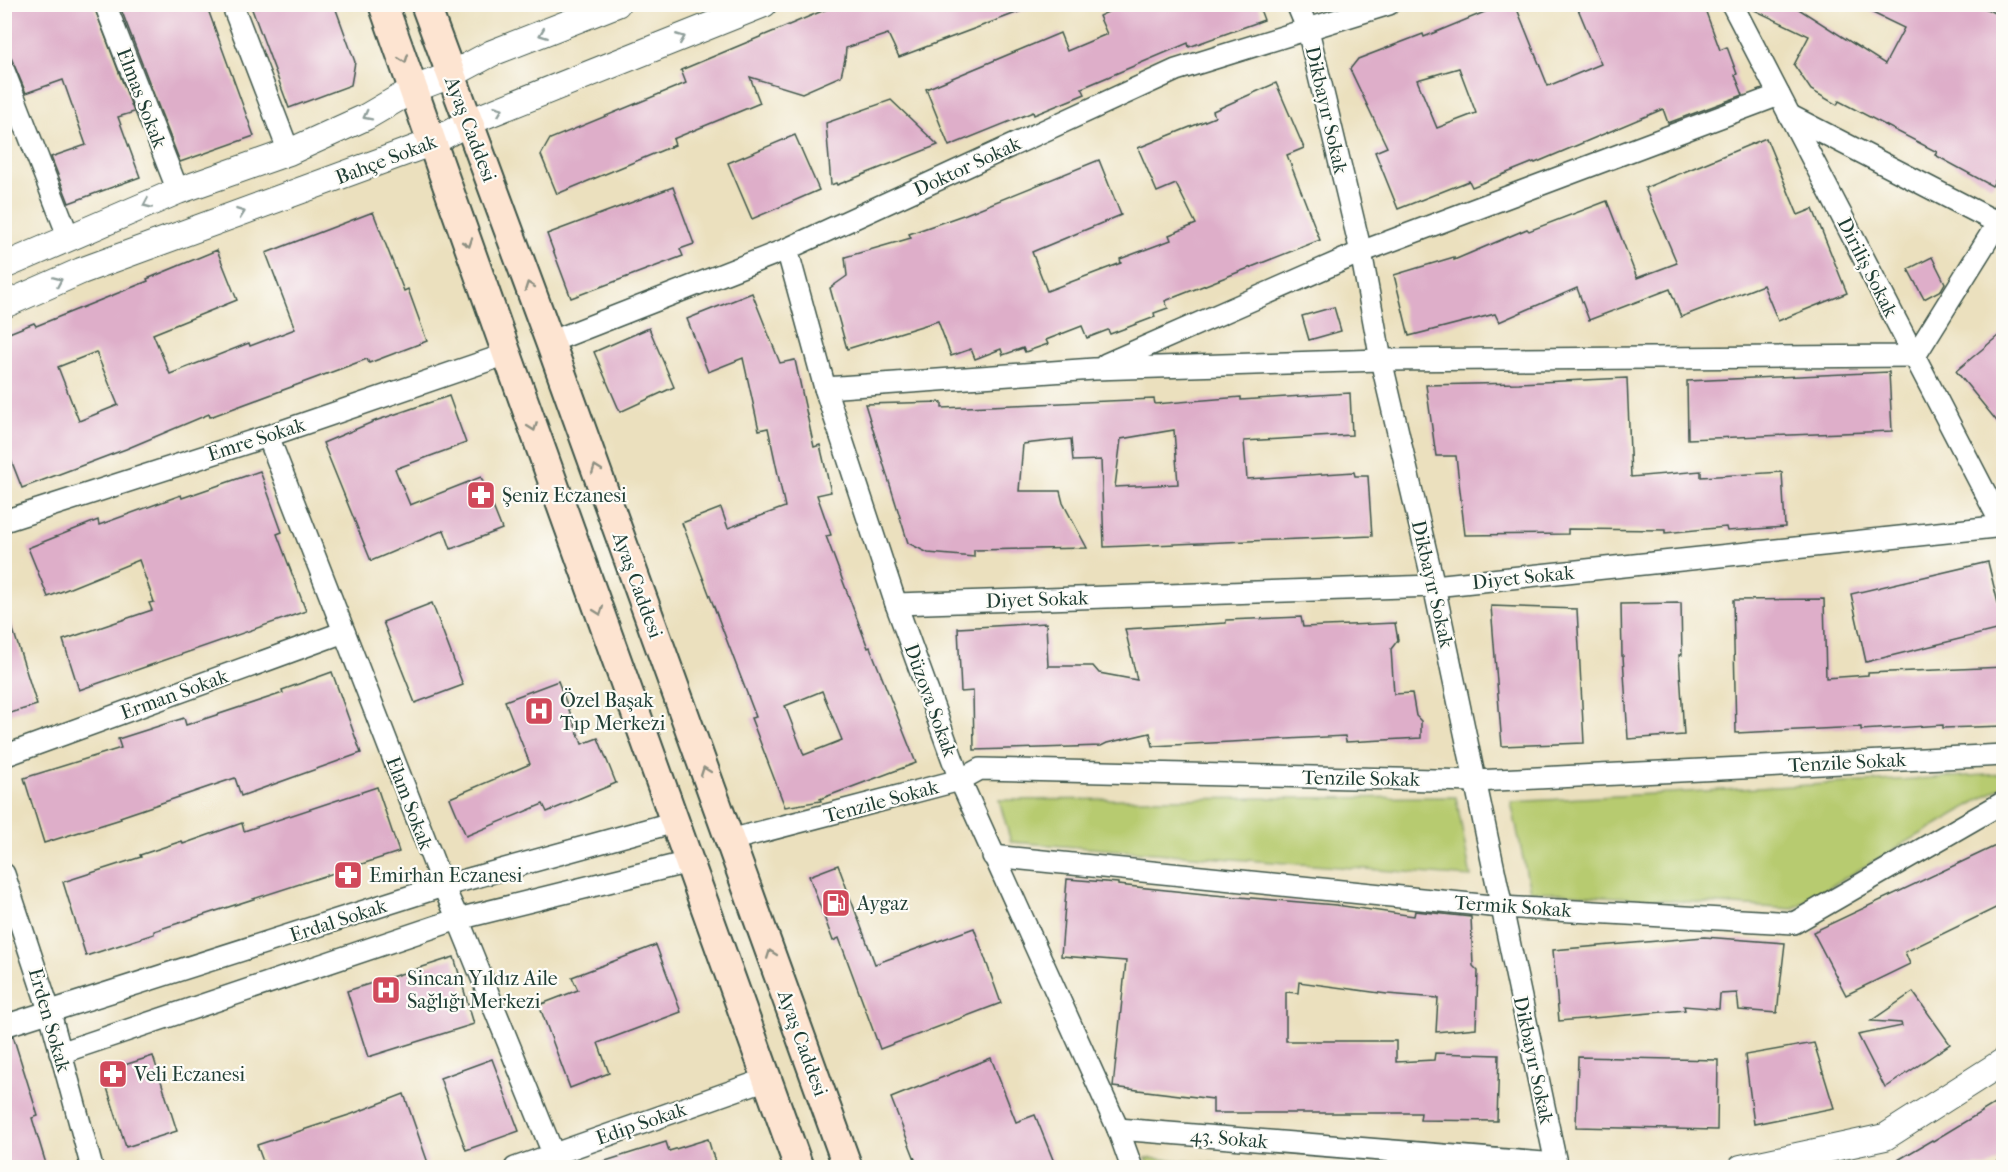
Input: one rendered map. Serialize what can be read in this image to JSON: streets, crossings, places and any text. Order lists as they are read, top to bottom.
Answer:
{
  "streets": {
    "main road": ["Ayaş Caddesi"],
    "street": [
      "Elmas Sokak",
      "Dikbayır Sokak",
      "Bahçe Sokak",
      "Doktor Sokak",
      "Diriliş Sokak",
      "Emre Sokak",
      "Diyet Sokak",
      "Erman Sokak",
      "Düzova Sokak",
      "Tenzile Sokak",
      "Elam Sokak",
      "Termik Sokak",
      "Erdal Sokak",
      "Erden Sokak",
      "Edip Sokak",
      "43. Sokak"
    ]
  },
  "crossings": [
    ["Dikbayır Sokak", "Doktor Sokak"],
    ["Dikbayır Sokak", "Diyet Sokak"],
    ["Dikbayır Sokak", "Tenzile Sokak"],
    ["Dikbayır Sokak", "Termik Sokak"],
    ["Dikbayır Sokak", "43. Sokak"],
    ["Ayaş Caddesi", "Bahçe Sokak"],
    ["Ayaş Caddesi", "Doktor Sokak"],
    ["Ayaş Caddesi", "Emre Sokak"],
    ["Ayaş Caddesi", "Tenzile Sokak"],
    ["Ayaş Caddesi", "Erdal Sokak"],
    ["Ayaş Caddesi", "Edip Sokak"],
    ["Doktor Sokak", "Düzova Sokak"],
    ["Diriliş Sokak", "Diyet Sokak"],
    ["Emre Sokak", "Elam Sokak"],
    ["Diyet Sokak", "Düzova Sokak"],
    ["Erman Sokak", "Elam Sokak"],
    ["Düzova Sokak", "Tenzile Sokak"],
    ["Düzova Sokak", "Termik Sokak"],
    ["Düzova Sokak", "43. Sokak"],
    ["Elam Sokak", "Erdal Sokak"],
    ["Elam Sokak", "Edip Sokak"],
    ["Erdal Sokak", "Erden Sokak"]
  ],
  "places": {
    "pharmacy": ["Şeniz Eczanesi", "Emirhan Eczanesi", "Veli Eczanesi"],
    "hospital": ["Özel Başak Tıp Merkezi", "Sincan Yıldız Aile Sağlığı Merkezi"],
    "fuel station": ["Aygaz"]
  }
}
